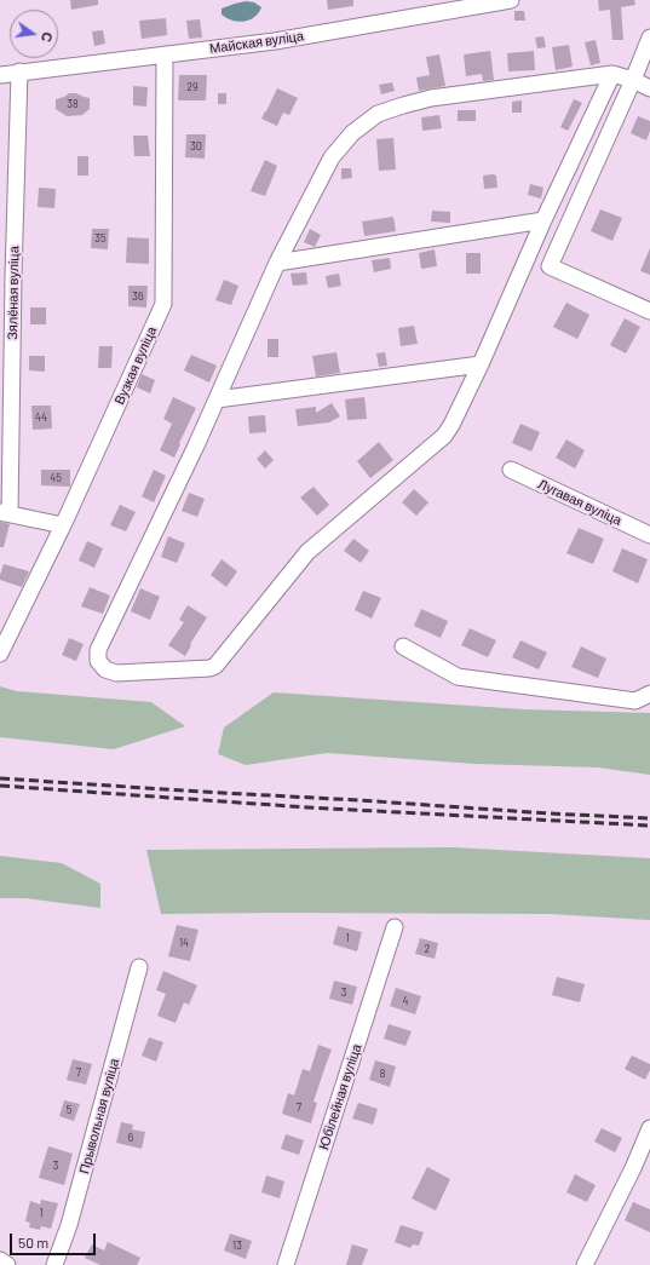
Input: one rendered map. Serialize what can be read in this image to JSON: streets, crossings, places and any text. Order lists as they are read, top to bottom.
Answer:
{
  "streets": {
    "street": [
      "Майская вуліца",
      "Зялёная вуліца",
      "Вузкая вуліца",
      "Лугавая вуліца",
      "Юбілейная вуліца",
      "Прывольная вуліца"
    ]
  },
  "crossings": [
    ["Майская вуліца", "Зялёная вуліца"],
    ["Майская вуліца", "Вузкая вуліца"]
  ],
  "house_numbers": [
    "29",
    "38",
    "30",
    "35",
    "36",
    "44",
    "45",
    "1",
    "14",
    "2",
    "3",
    "4",
    "7",
    "8",
    "7",
    "5",
    "6",
    "3",
    "1",
    "13"
  ],
  "scale_bar": "50 m",
  "north": "right"
}
